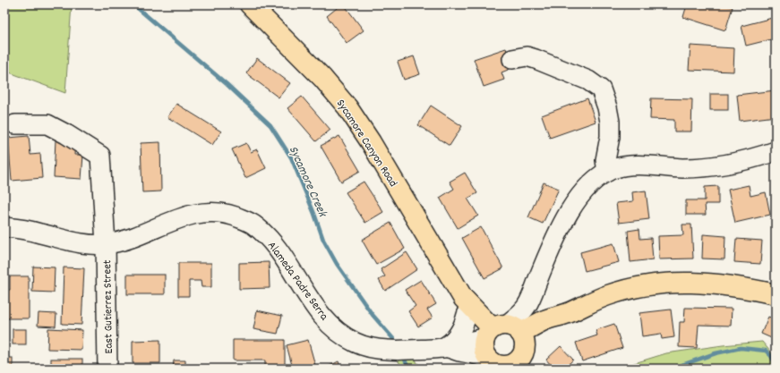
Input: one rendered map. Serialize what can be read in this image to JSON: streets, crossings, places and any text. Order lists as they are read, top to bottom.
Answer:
{
  "streets": {
    "main road": ["Sycamore Canyon Road"],
    "street": ["Alameda Padre Serra", "East Gutierrez Street"]
  },
  "crossings": [
    ["Sycamore Canyon Road", "Alameda Padre Serra"],
    ["Alameda Padre Serra", "East Gutierrez Street"]
  ],
  "water": ["Sycamore Creek"]
}
